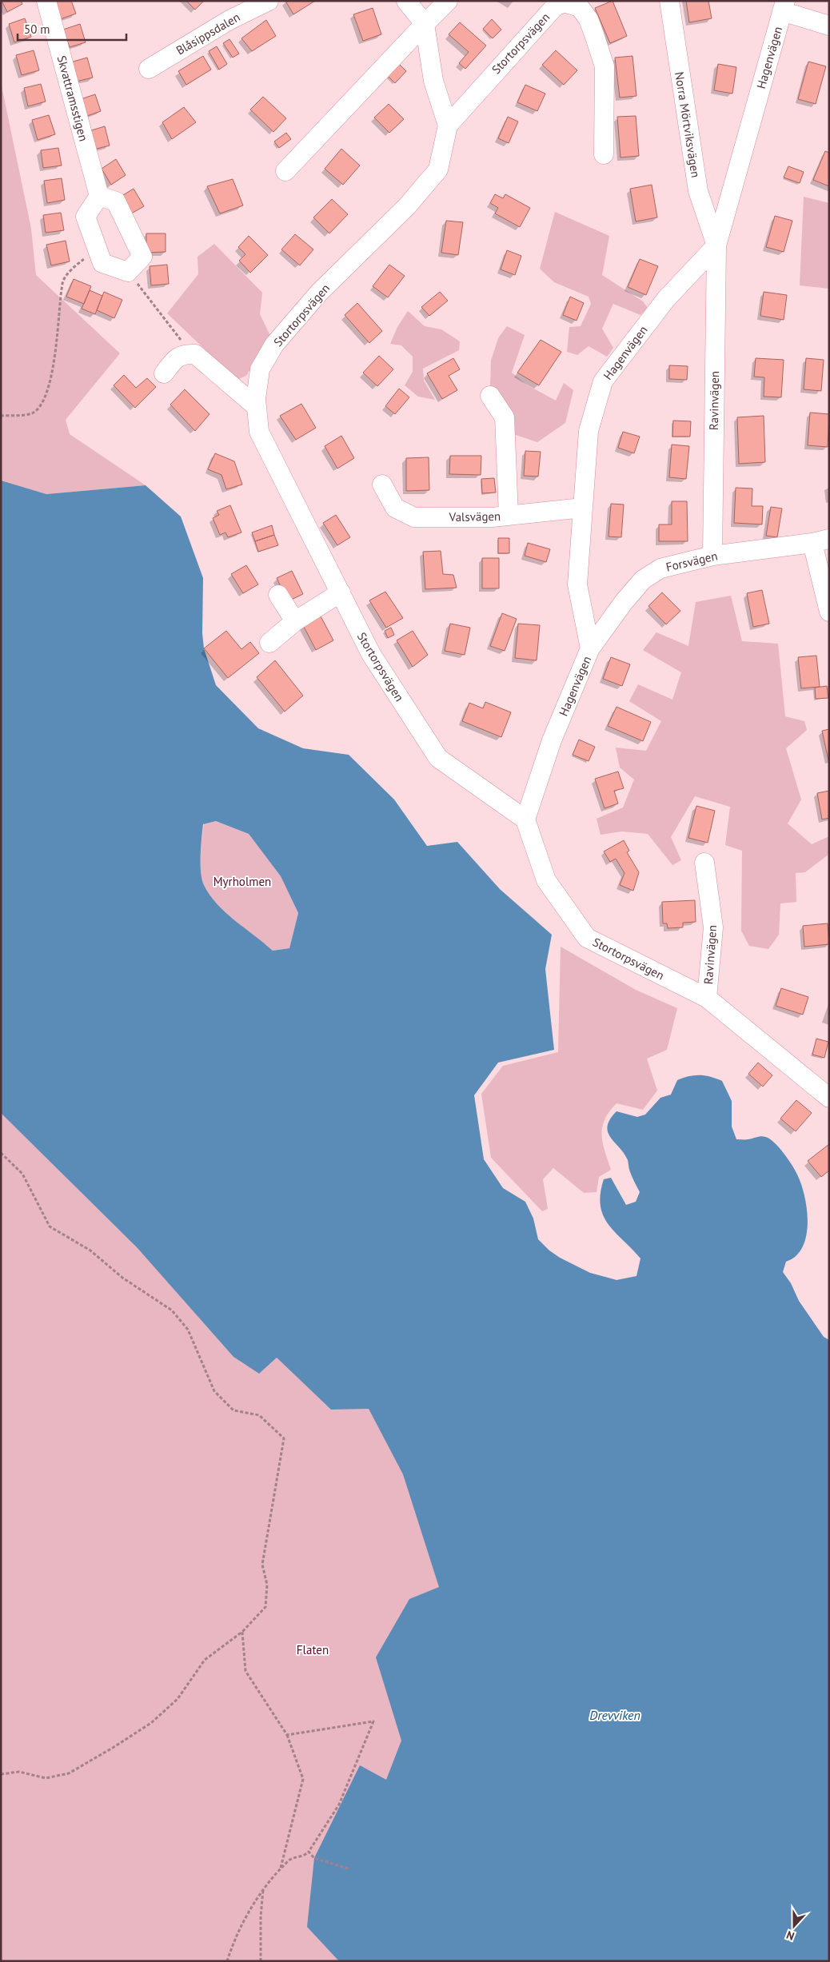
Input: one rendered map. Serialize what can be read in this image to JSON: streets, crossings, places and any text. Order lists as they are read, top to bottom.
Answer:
{
  "streets": {
    "street": [
      "Blåsippsdalen",
      "Stortorpsvägen",
      "Hagenvägen",
      "Skvattramsstigen",
      "Norra Mörtviksvägen",
      "Ravinvägen",
      "Valsvägen",
      "Forsvägen"
    ]
  },
  "crossings": [
    ["Stortorpsvägen", "Hagenvägen"],
    ["Stortorpsvägen", "Ravinvägen"],
    ["Hagenvägen", "Norra Mörtviksvägen"],
    ["Hagenvägen", "Ravinvägen"],
    ["Hagenvägen", "Valsvägen"],
    ["Hagenvägen", "Forsvägen"],
    ["Norra Mörtviksvägen", "Ravinvägen"],
    ["Ravinvägen", "Forsvägen"]
  ],
  "water": ["Drevviken"],
  "parks": ["Myrholmen", "Flaten"],
  "scale_bar": "50 m",
  "north": "bottom"
}
